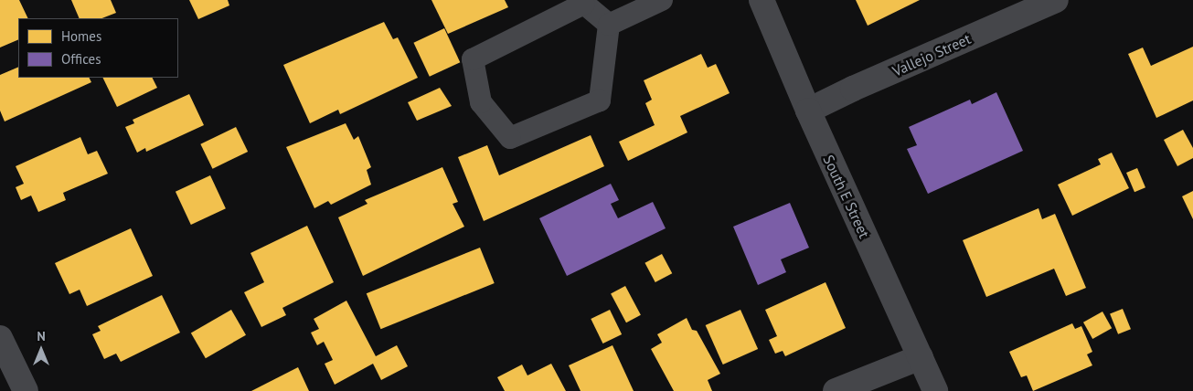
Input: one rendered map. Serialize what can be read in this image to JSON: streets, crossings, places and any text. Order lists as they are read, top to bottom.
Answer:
{
  "streets": {
    "street": ["Vallejo Street", "South E Street"]
  },
  "crossings": [
    ["Vallejo Street", "South E Street"]
  ],
  "legend": ["Homes", "Offices"],
  "north": "top"
}
